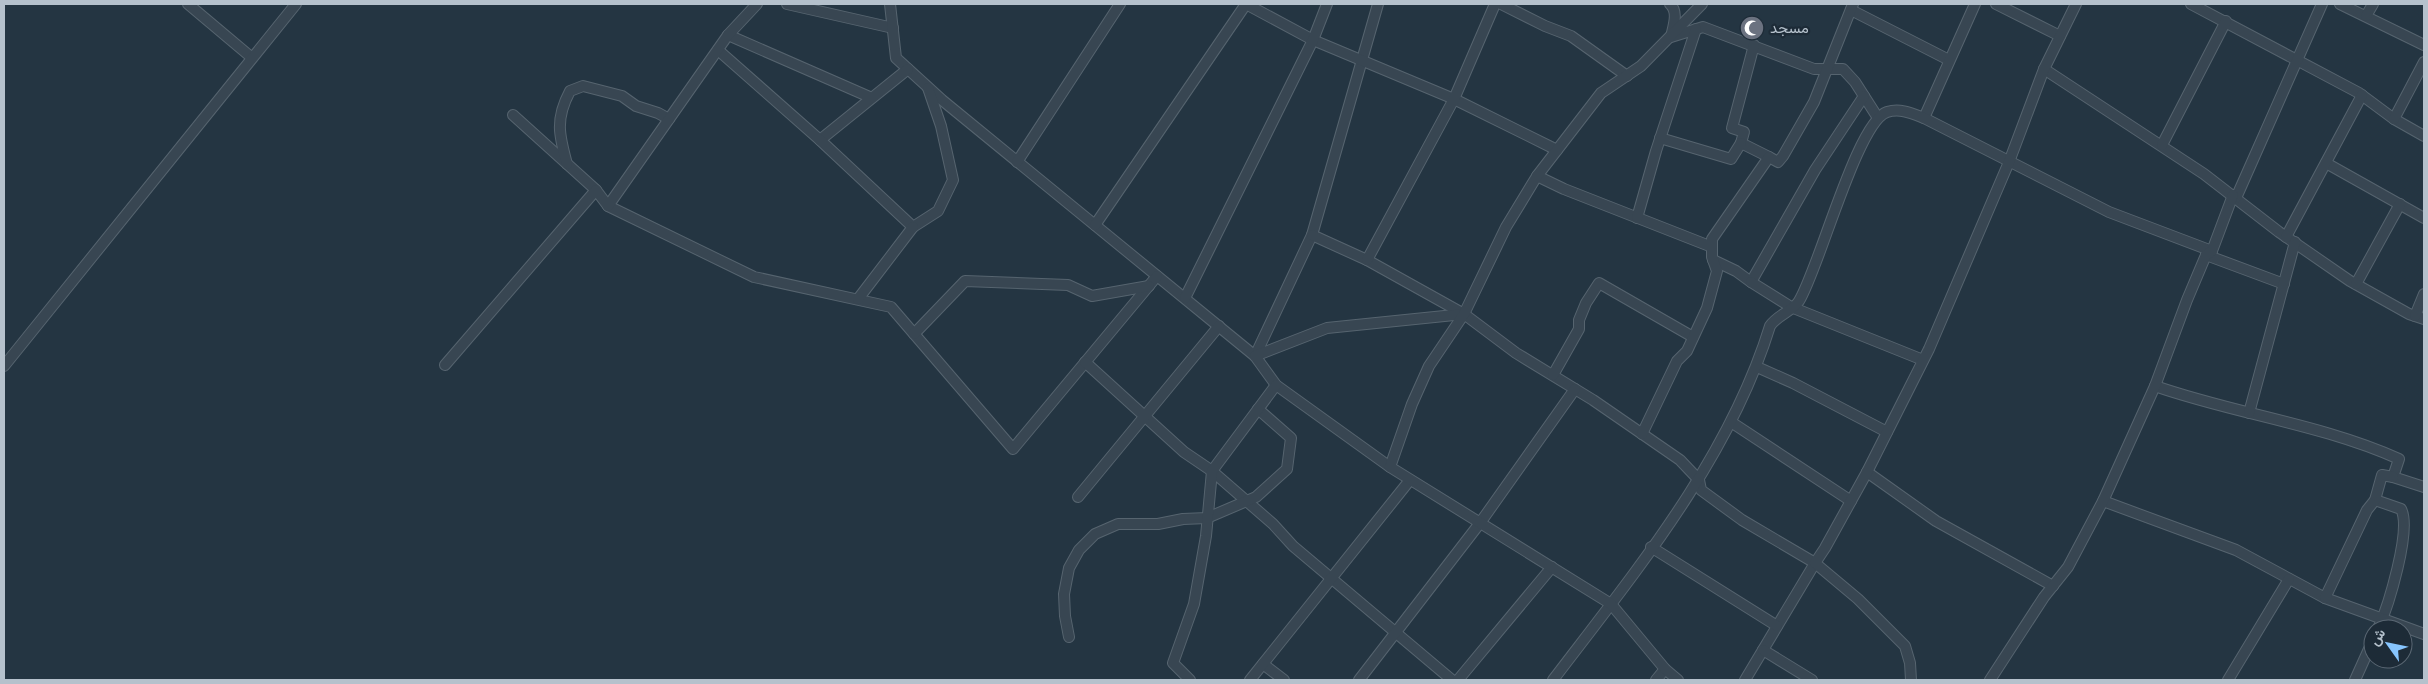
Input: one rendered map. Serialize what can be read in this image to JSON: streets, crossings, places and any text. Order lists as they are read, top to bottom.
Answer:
{
  "places": {
    "mosque": ["مسجد"]
  },
  "north": "top left"
}
